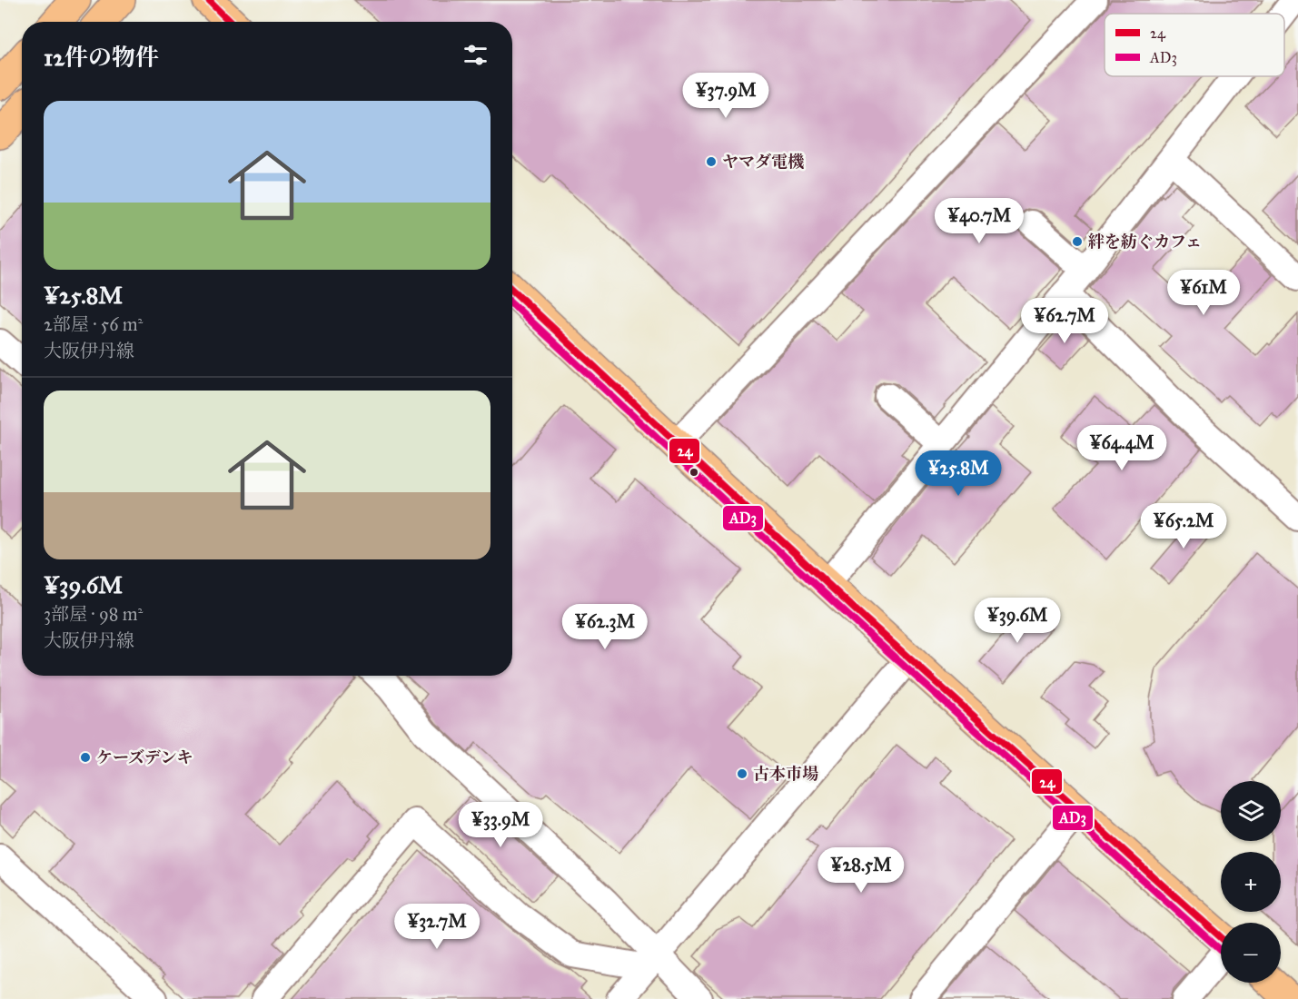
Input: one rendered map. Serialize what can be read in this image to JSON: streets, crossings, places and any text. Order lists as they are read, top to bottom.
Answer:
{
  "places": [
    "ヤマダ電機",
    "絆を紡ぐカフェ",
    "ケーズデンキ",
    "古本市場"
  ],
  "lines": ["transit line 24", "transit line AD3"],
  "legend": ["24", "AD3"],
  "page": {
    "heading": "12件の物件",
    "price": [
      "¥37.9M",
      "¥40.7M",
      "¥61M",
      "¥62.7M",
      "¥64.4M",
      "¥25.8M",
      "¥65.2M",
      "¥39.6M",
      "¥62.3M",
      "¥33.9M",
      "¥28.5M",
      "¥32.7M"
    ],
    "list": [
      {
        "name": "¥25.8M",
        "note": "2部屋 · 56 m² · 大阪伊丹線"
      },
      {
        "name": "¥39.6M",
        "note": "3部屋 · 98 m² · 大阪伊丹線"
      }
    ],
    "map_buttons": ["+", "−"]
  }
}
